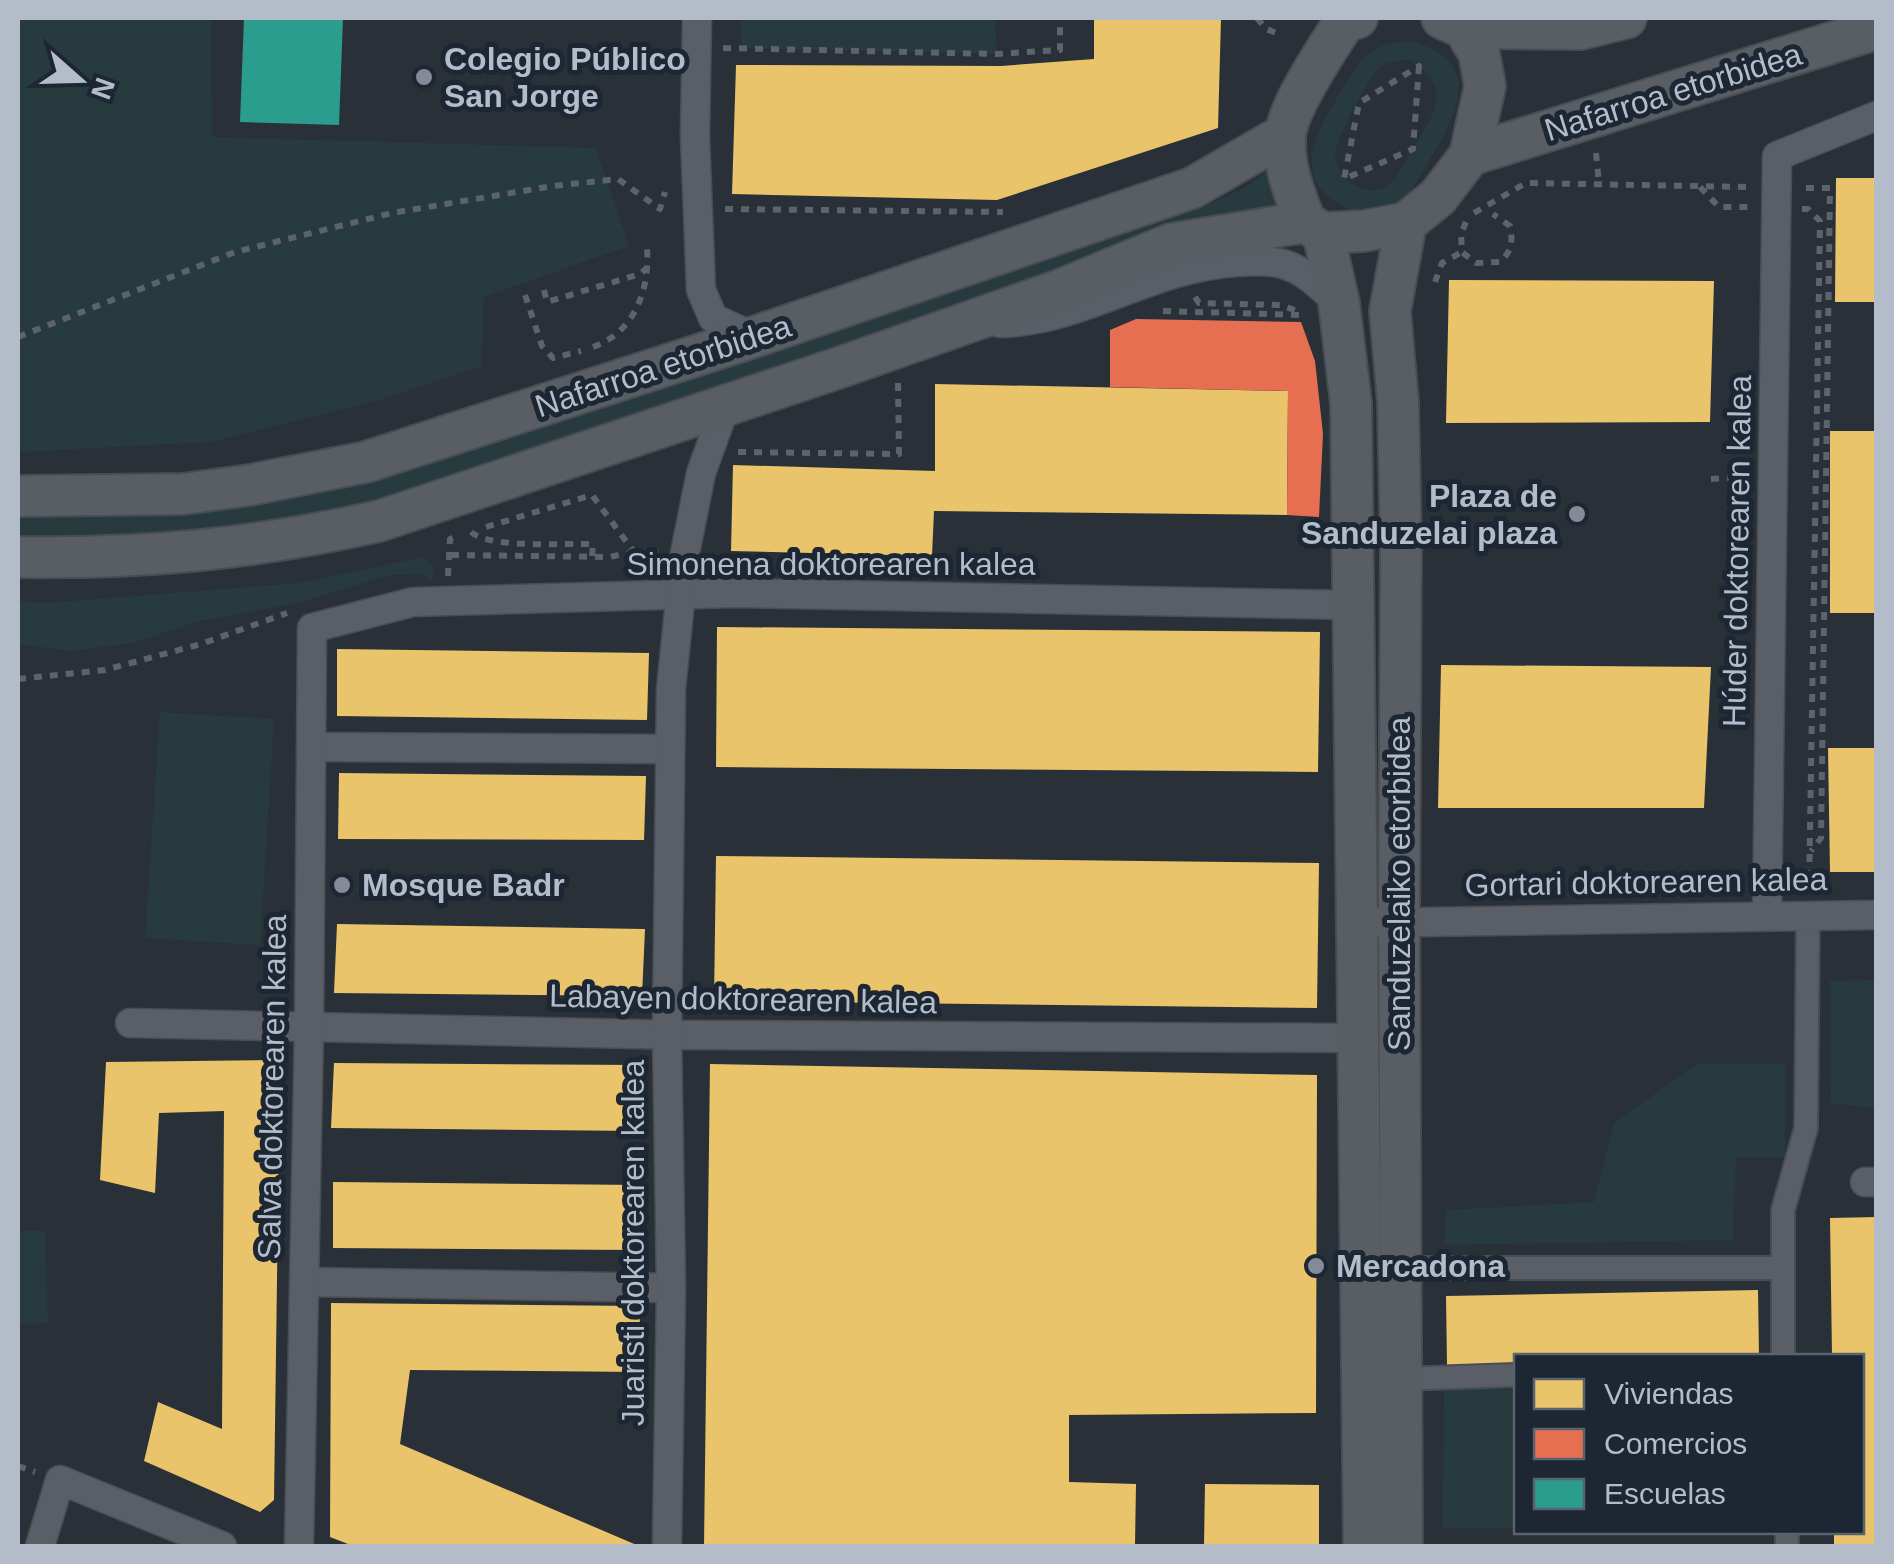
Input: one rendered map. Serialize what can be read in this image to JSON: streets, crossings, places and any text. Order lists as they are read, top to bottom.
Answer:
{
  "streets": {
    "main road": ["Nafarroa etorbidea", "Sanduzelaiko etorbidea"],
    "street": [
      "Húder doktorearen kalea",
      "Simonena doktorearen kalea",
      "Gortari doktorearen kalea",
      "Labayen doktorearen kalea",
      "Salva doktorearen kalea",
      "Juaristi doktorearen kalea"
    ]
  },
  "crossings": [
    ["Nafarroa etorbidea", "Húder doktorearen kalea"],
    ["Nafarroa etorbidea", "Sanduzelaiko etorbidea"],
    ["Nafarroa etorbidea", "Juaristi doktorearen kalea"],
    ["Húder doktorearen kalea", "Gortari doktorearen kalea"],
    ["Simonena doktorearen kalea", "Sanduzelaiko etorbidea"],
    ["Simonena doktorearen kalea", "Salva doktorearen kalea"],
    ["Simonena doktorearen kalea", "Juaristi doktorearen kalea"],
    ["Gortari doktorearen kalea", "Sanduzelaiko etorbidea"],
    ["Sanduzelaiko etorbidea", "Labayen doktorearen kalea"],
    ["Labayen doktorearen kalea", "Salva doktorearen kalea"],
    ["Labayen doktorearen kalea", "Juaristi doktorearen kalea"]
  ],
  "places": [
    "Colegio Público San Jorge",
    "Plaza de Sanduzelai plaza",
    "Mosque Badr",
    "Mercadona"
  ],
  "legend": ["Viviendas", "Comercios", "Escuelas"],
  "north": "right"
}
